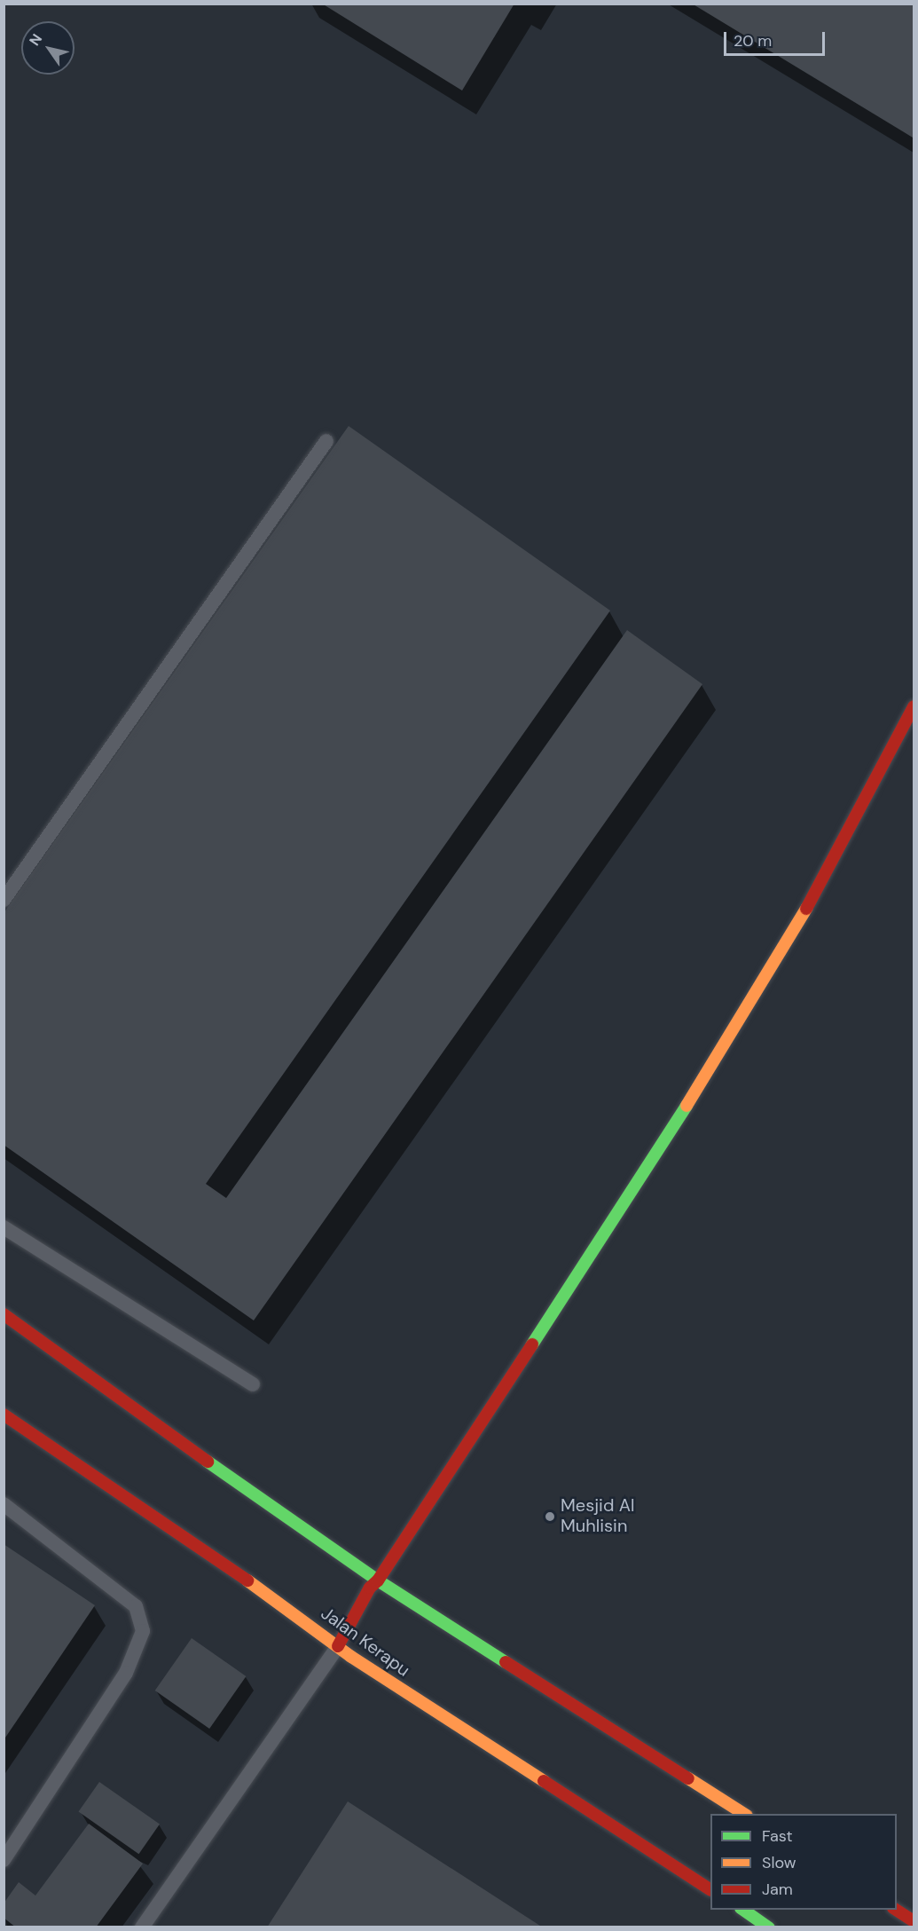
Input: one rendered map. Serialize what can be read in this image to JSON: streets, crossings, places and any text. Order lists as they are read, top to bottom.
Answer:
{
  "streets": {
    "street": ["Jalan Kerapu"]
  },
  "places": ["Mesjid Al Muhlisin"],
  "legend": ["Fast", "Slow", "Jam"],
  "scale_bar": "20 m",
  "north": "top left"
}
